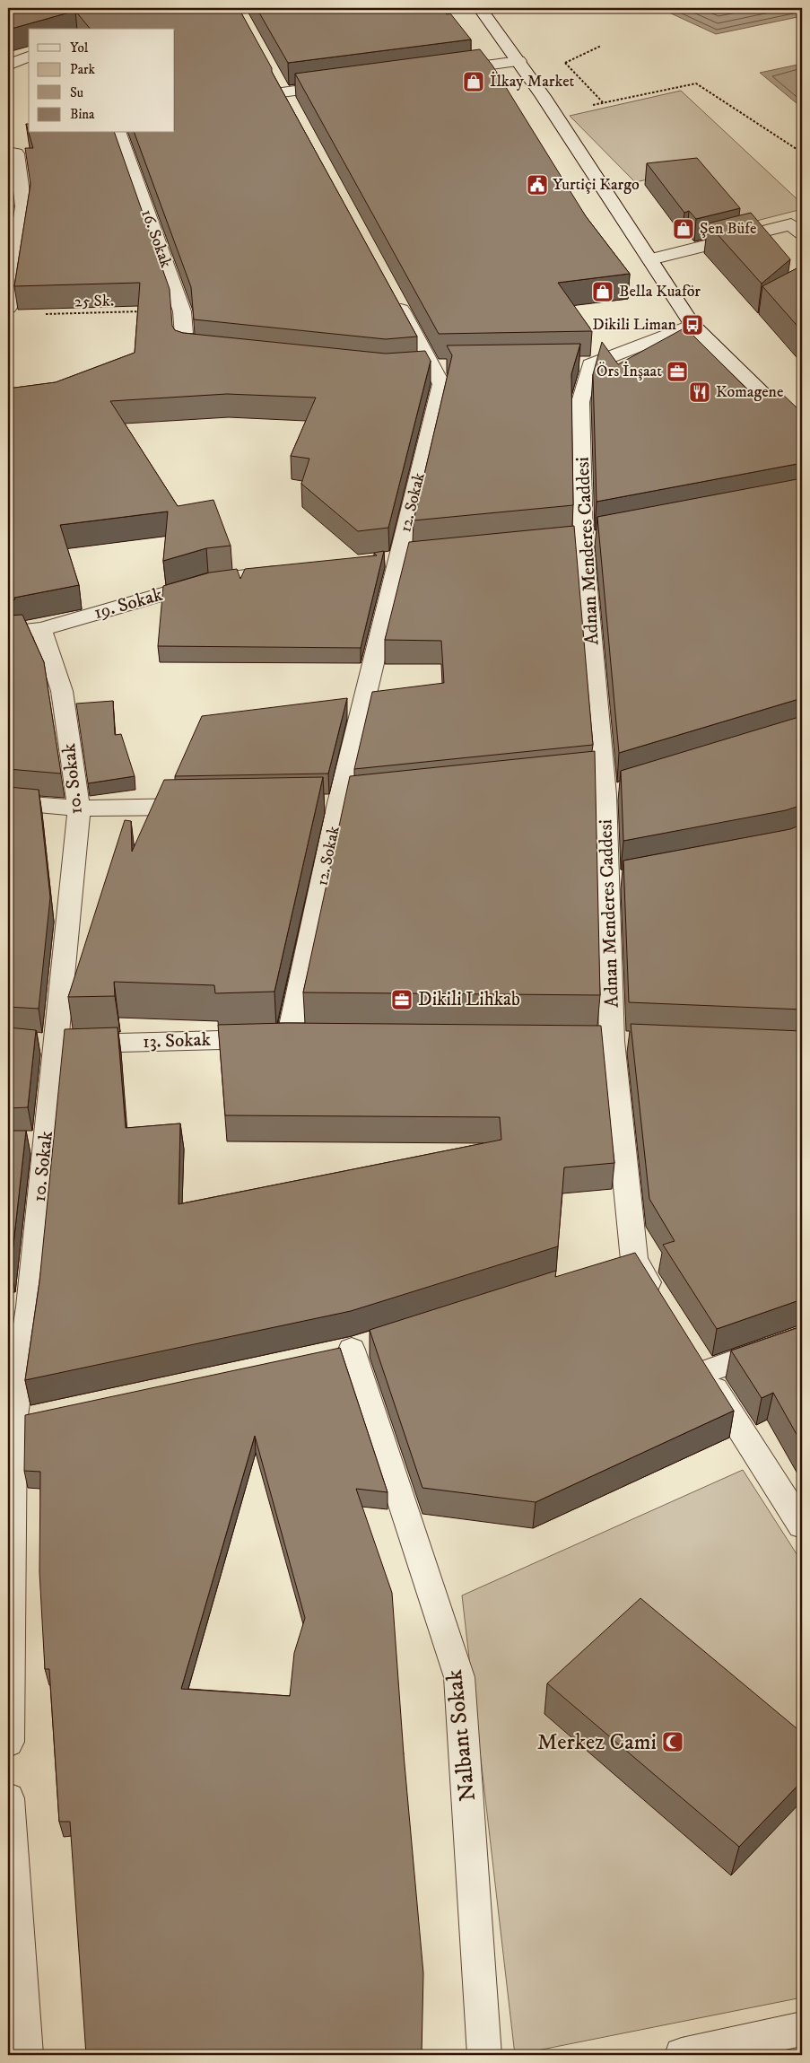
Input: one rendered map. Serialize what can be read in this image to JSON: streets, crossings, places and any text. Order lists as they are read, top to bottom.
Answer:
{
  "streets": {
    "street": [
      "16. Sokak",
      "12. Sokak",
      "Adnan Menderes Caddesi",
      "19. Sokak",
      "10. Sokak",
      "13. Sokak",
      "Nalbant Sokak"
    ],
    "path": ["25 Sk."]
  },
  "crossings": [
    ["16. Sokak", "25 Sk."],
    ["12. Sokak", "13. Sokak"],
    ["19. Sokak", "10. Sokak"],
    ["10. Sokak", "13. Sokak"]
  ],
  "places": {
    "shop": ["İlkay Market", "Şen Büfe", "Bella Kuaför"],
    "public building": ["Yurtiçi Kargo"],
    "bus stop": ["Dikili Liman"],
    "office": ["Örs İnşaat", "Dikili Lihkab"],
    "restaurant": ["Komagene"],
    "mosque": ["Merkez Cami"]
  },
  "legend": [
    "Yol",
    "Park",
    "Su",
    "Bina"
  ]
}
